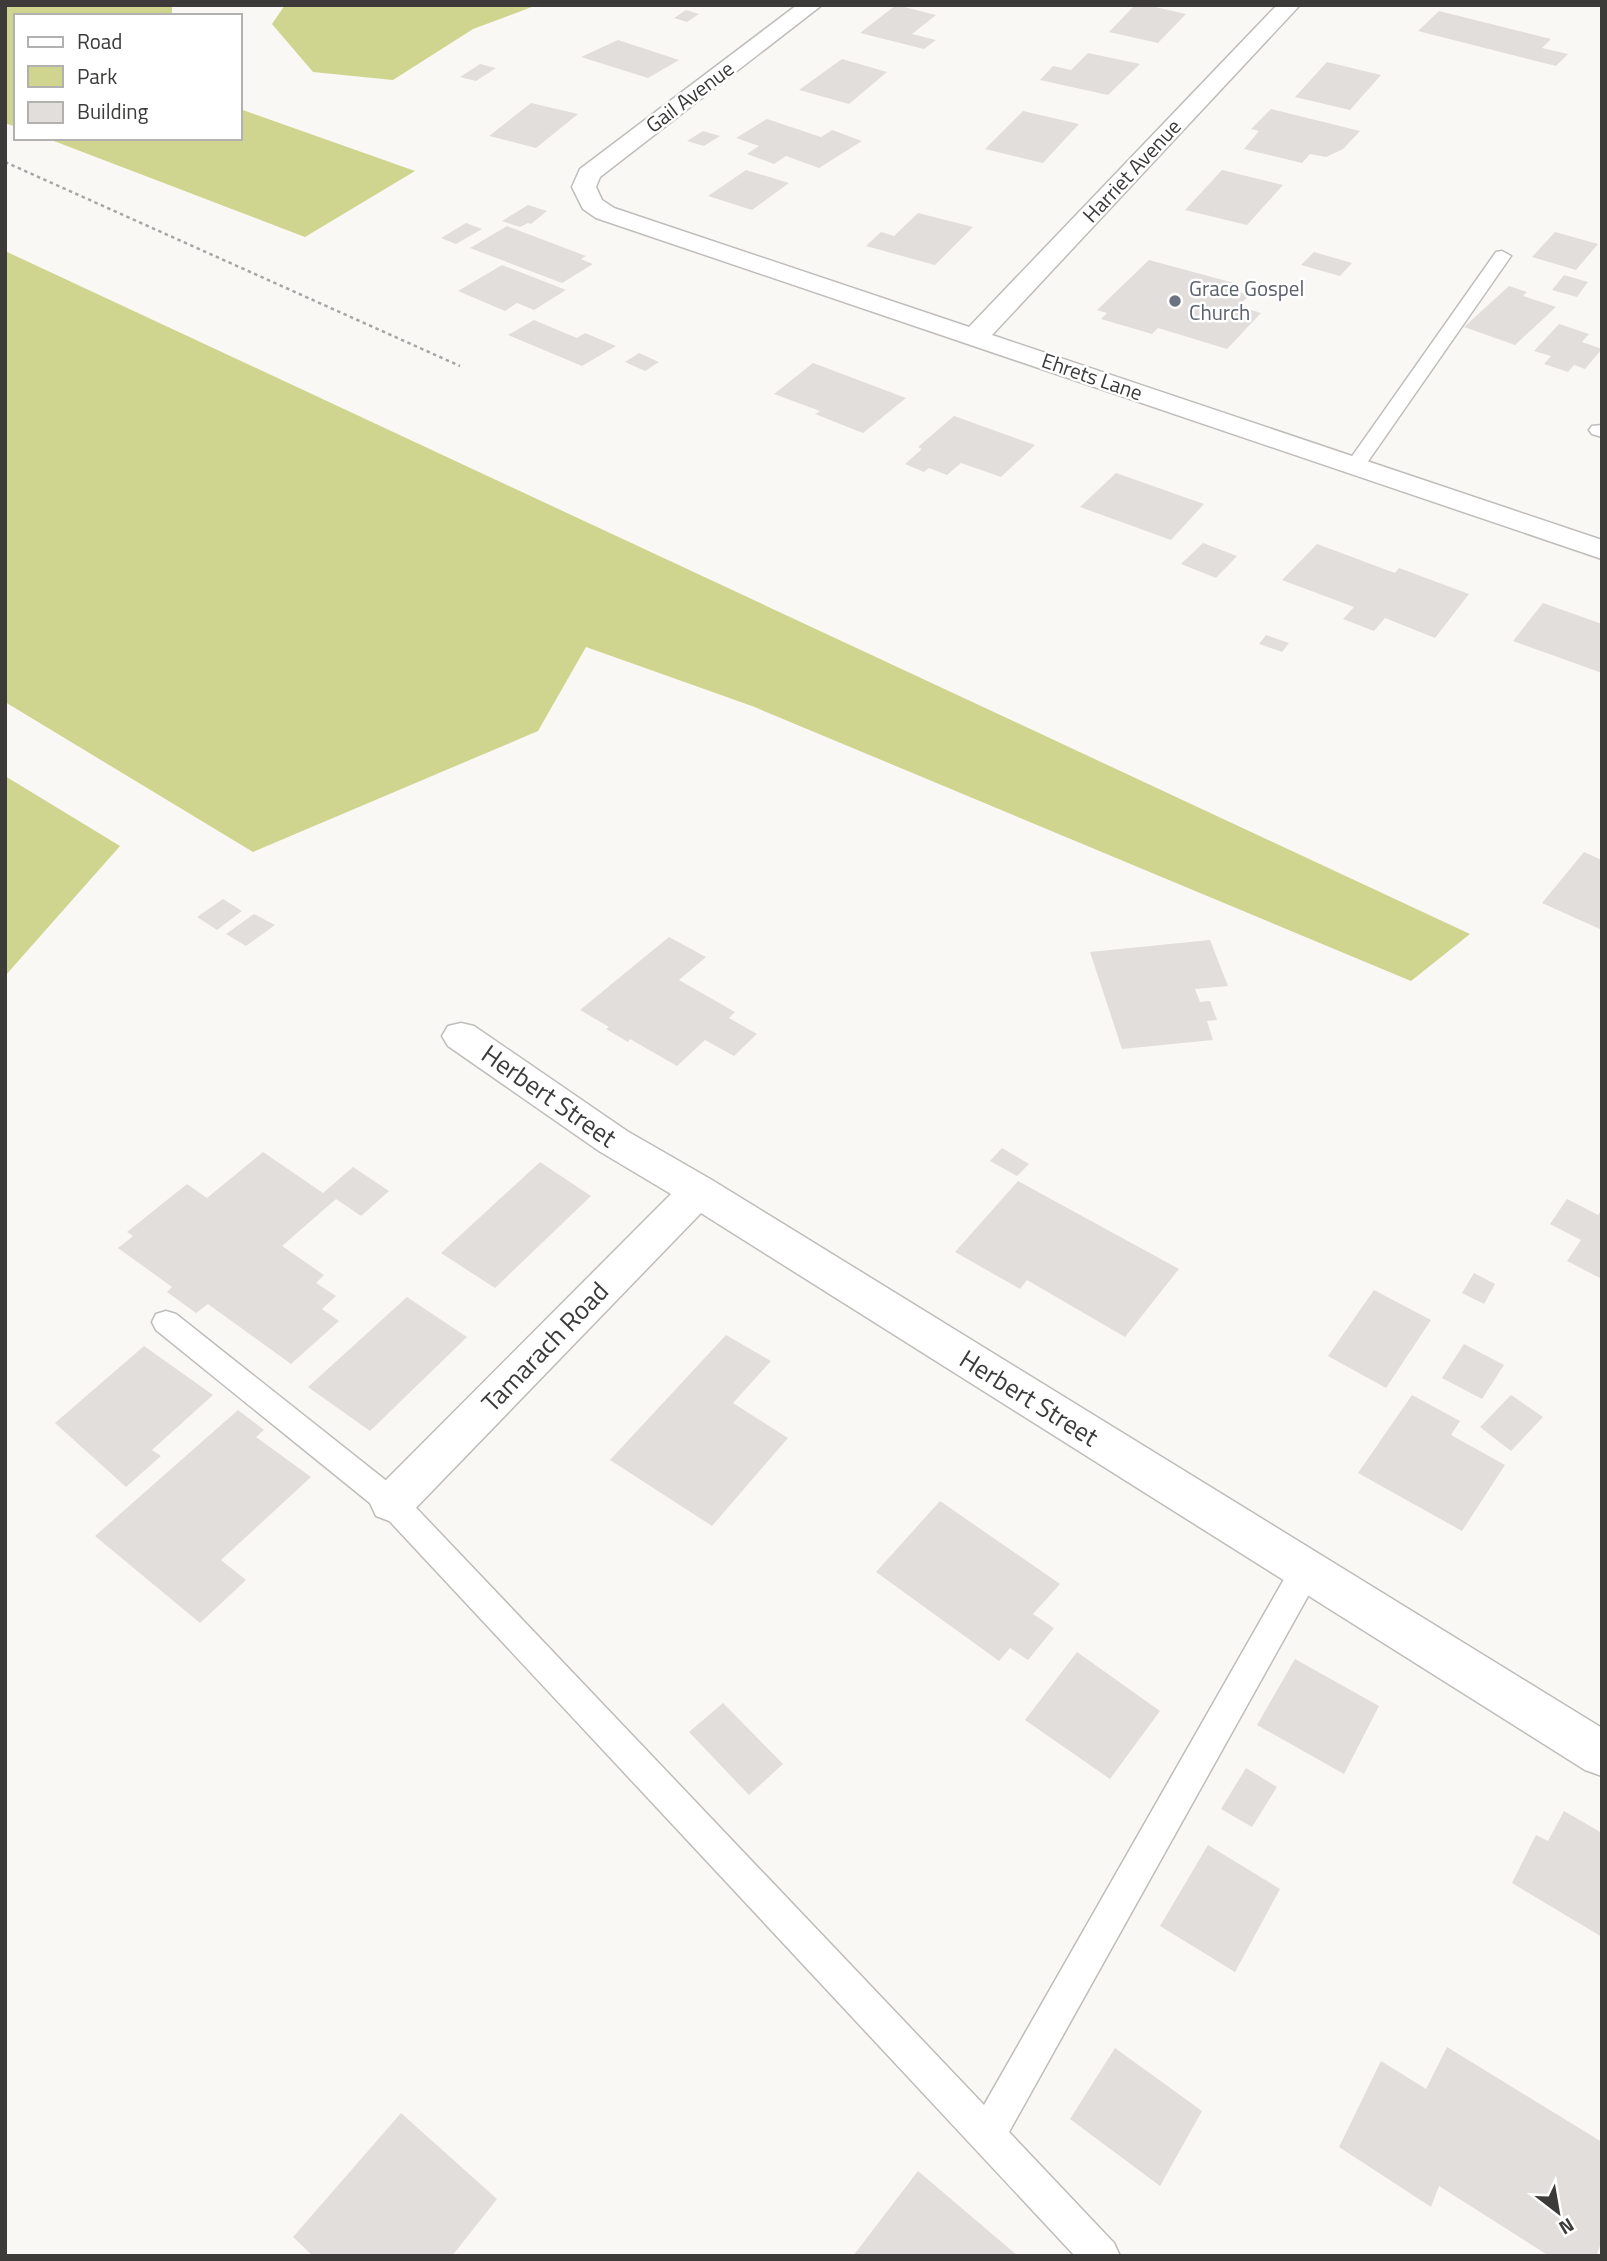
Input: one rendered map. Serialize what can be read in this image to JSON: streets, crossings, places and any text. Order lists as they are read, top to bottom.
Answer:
{
  "streets": {
    "street": [
      "Gail Avenue",
      "Harriet Avenue",
      "Ehrets Lane",
      "Herbert Street",
      "Tamarach Road"
    ]
  },
  "crossings": [
    ["Gail Avenue", "Ehrets Lane"],
    ["Harriet Avenue", "Ehrets Lane"],
    ["Herbert Street", "Tamarach Road"]
  ],
  "places": ["Grace Gospel Church"],
  "legend": ["Road", "Park", "Building"],
  "north": "bottom right"
}
